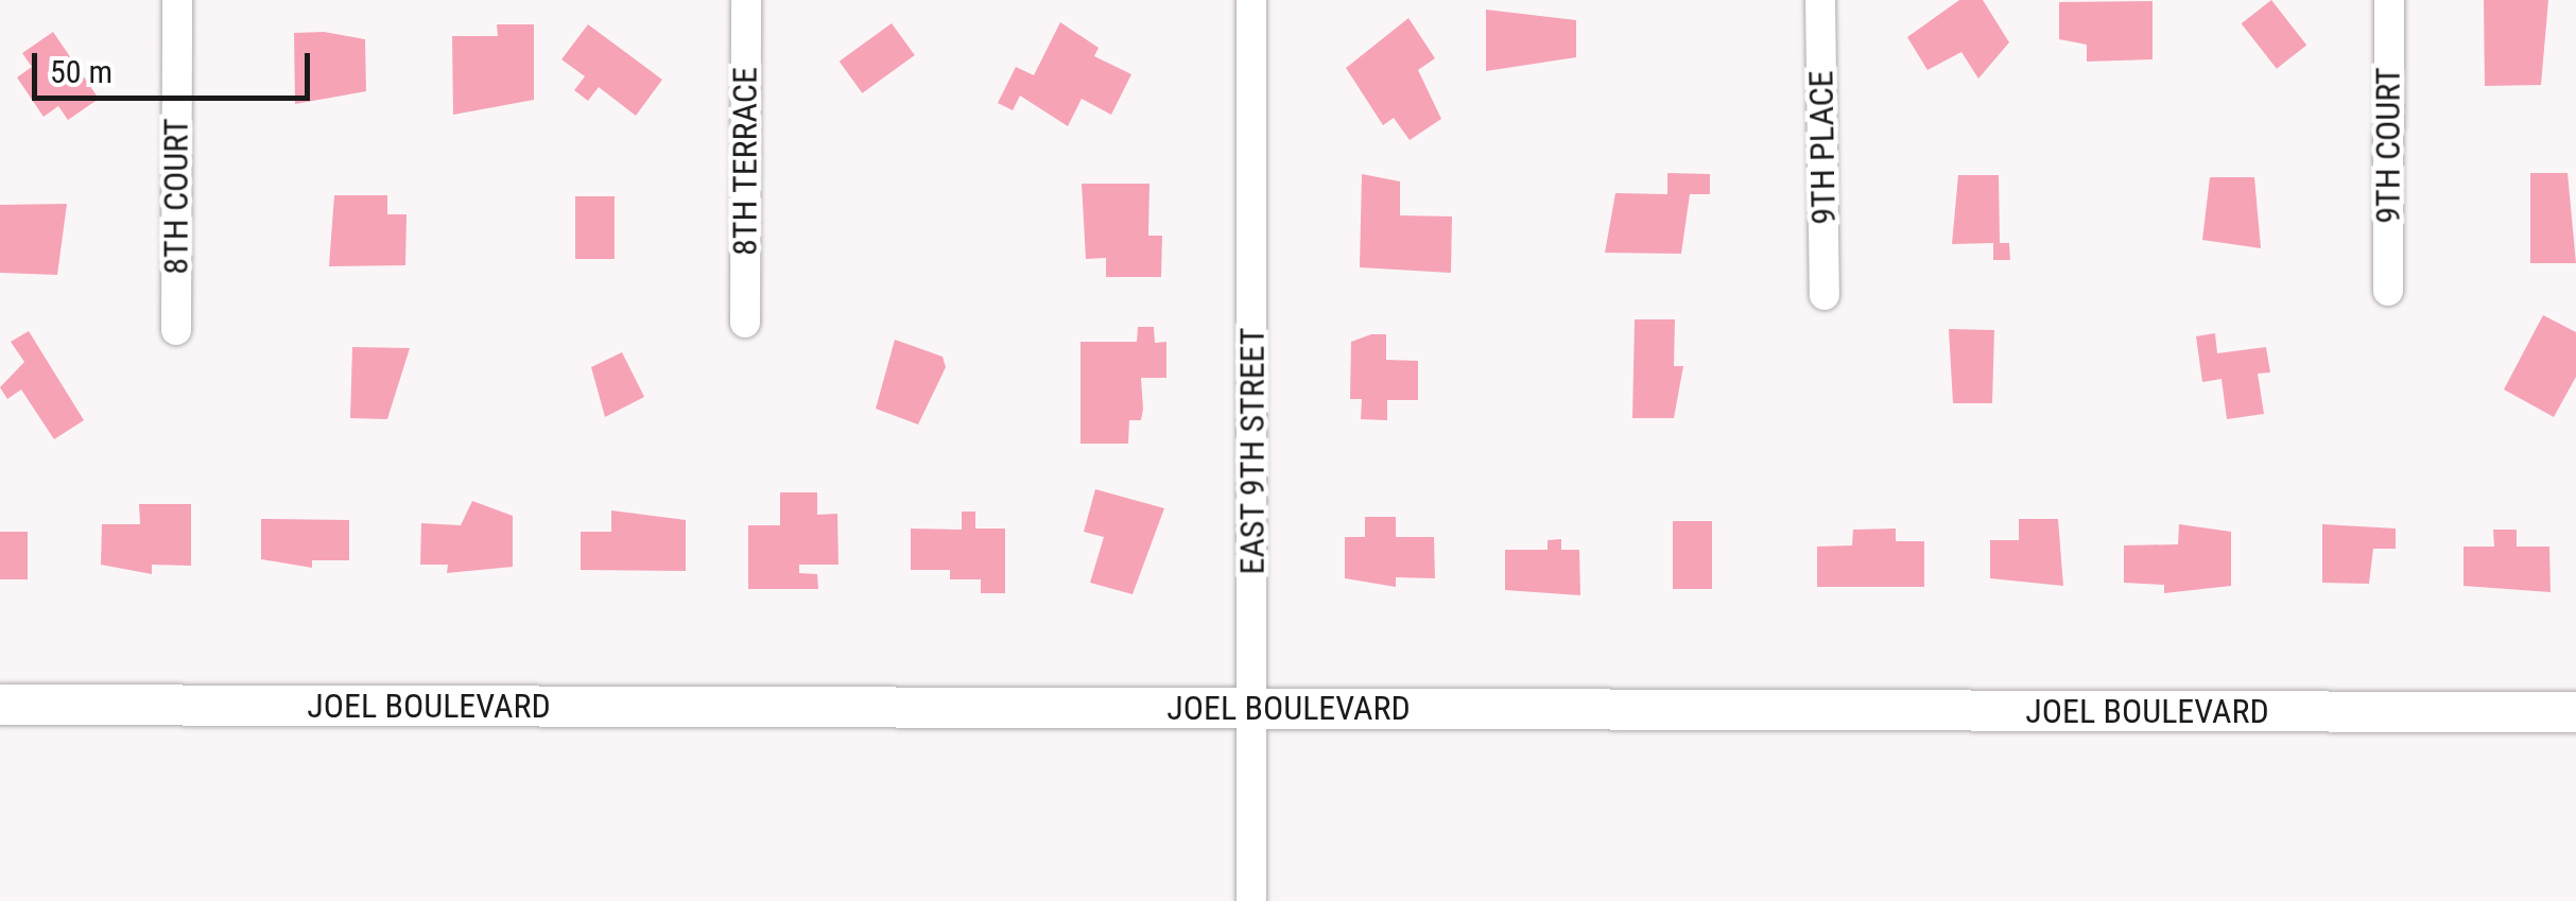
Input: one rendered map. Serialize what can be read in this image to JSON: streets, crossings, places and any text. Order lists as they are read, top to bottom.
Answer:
{
  "streets": {
    "main road": ["JOEL BOULEVARD"],
    "street": [
      "9TH COURT",
      "9TH PLACE",
      "8TH TERRACE",
      "8TH COURT",
      "EAST 9TH STREET"
    ]
  },
  "crossings": [
    ["EAST 9TH STREET", "JOEL BOULEVARD"]
  ],
  "scale_bar": "50 m"
}
